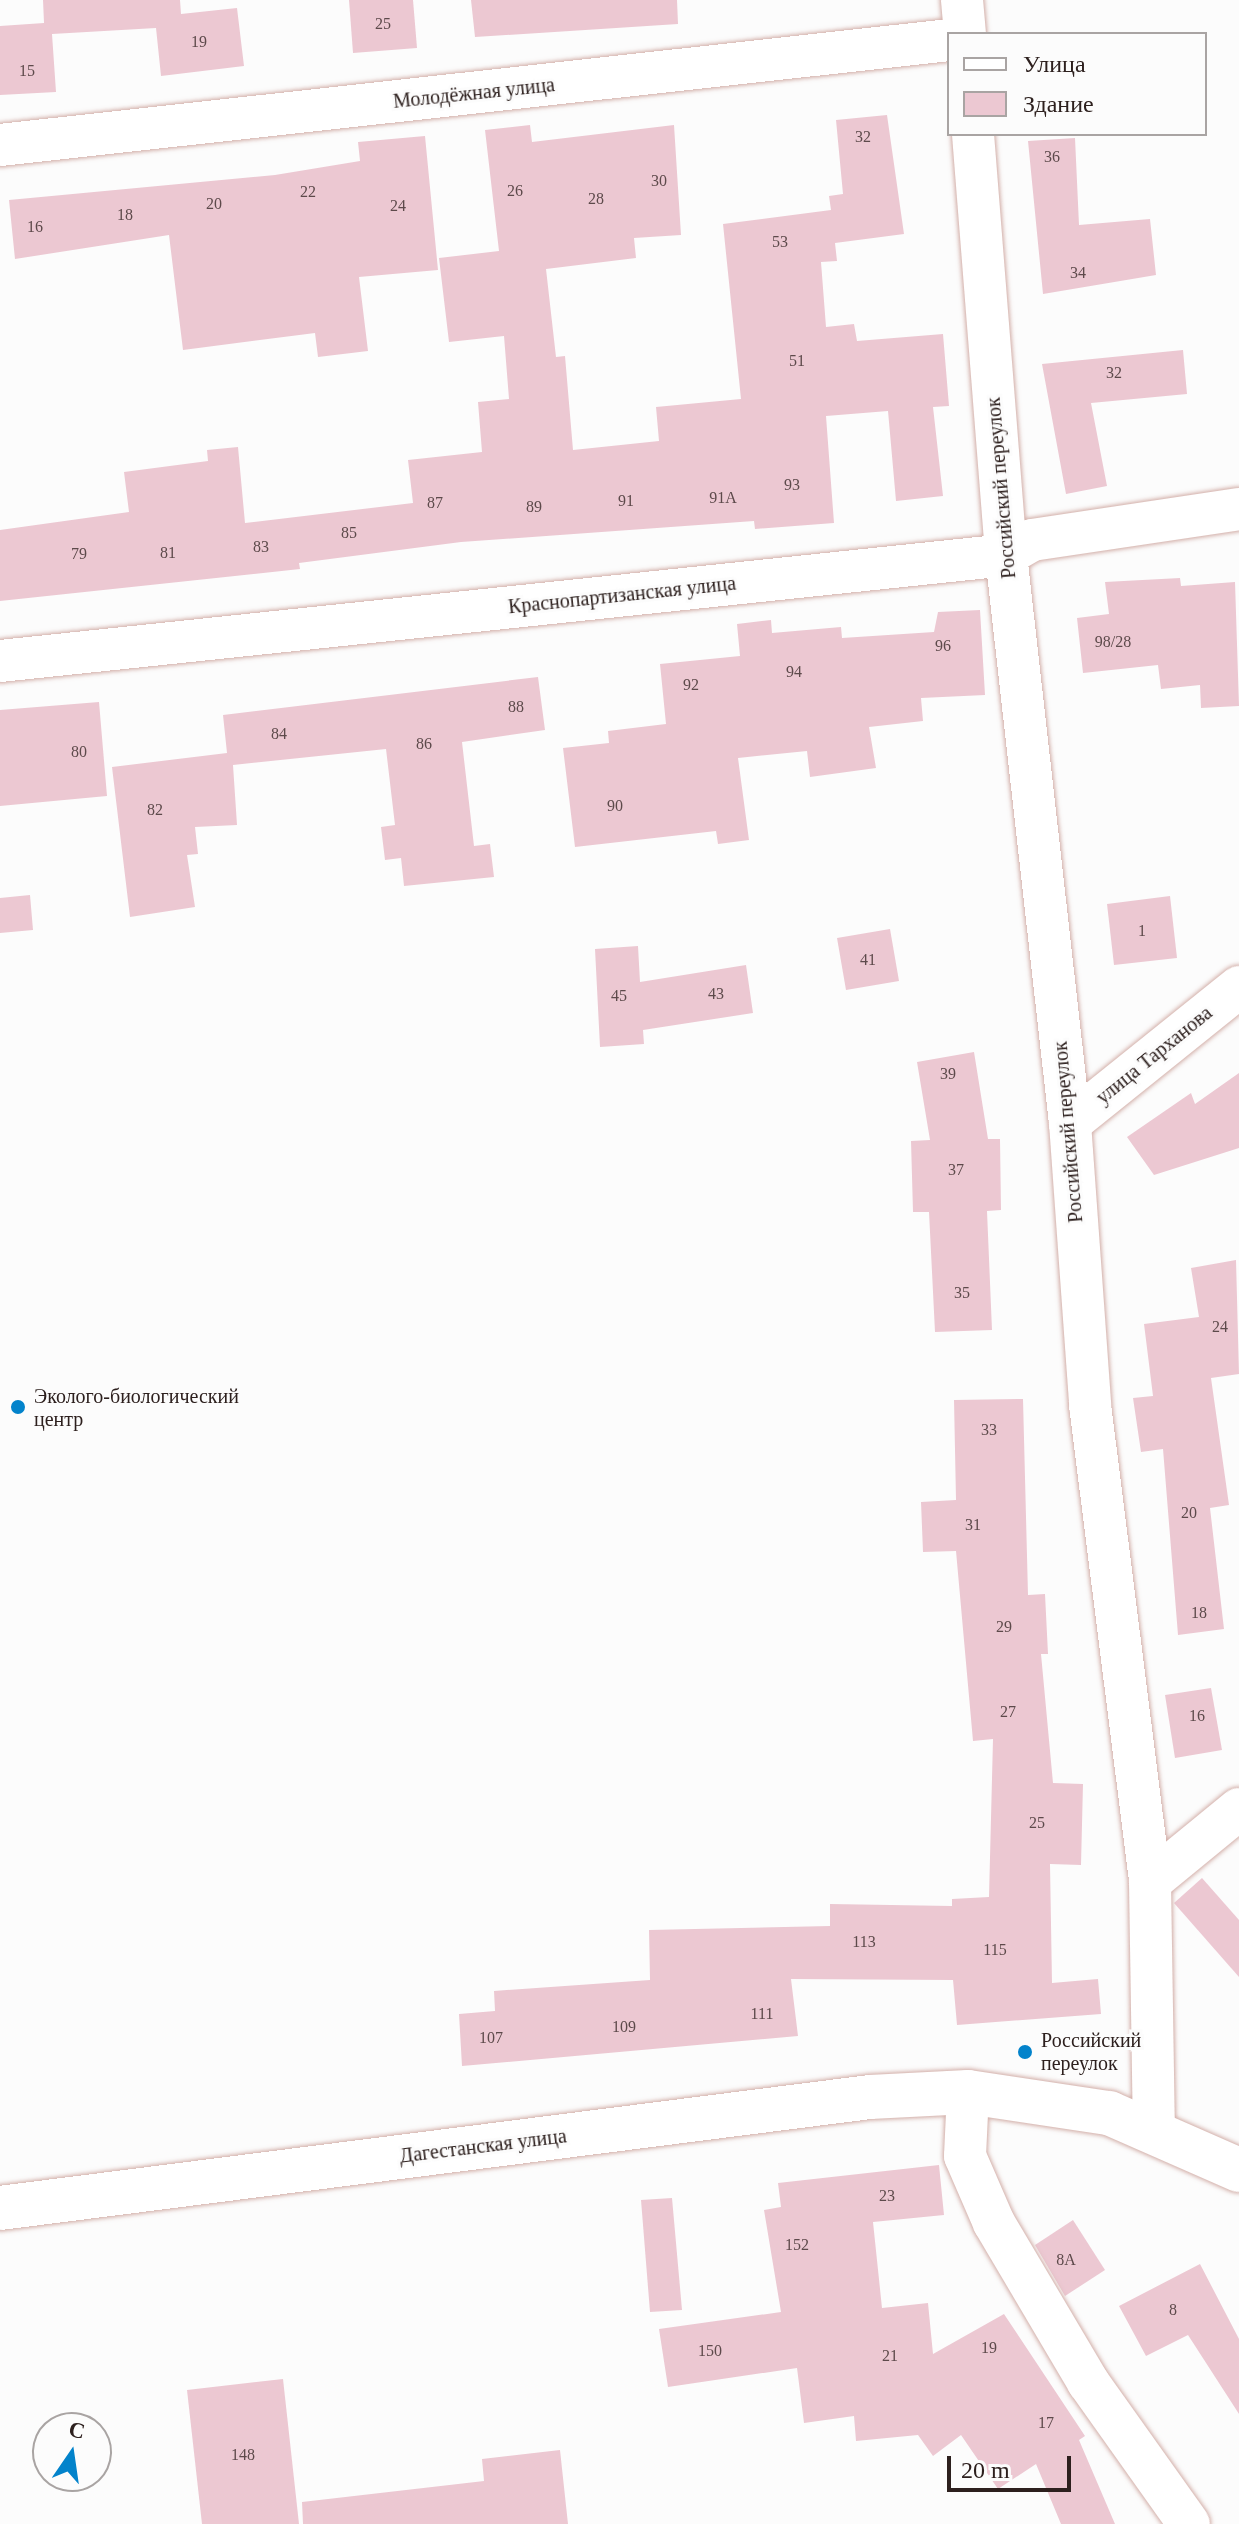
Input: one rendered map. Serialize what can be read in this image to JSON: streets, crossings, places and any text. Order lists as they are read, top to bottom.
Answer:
{
  "streets": {
    "street": [
      "Молодёжная улица",
      "Российский переулок",
      "Краснопартизанская улица",
      "улица Тарханова",
      "Дагестанская улица"
    ]
  },
  "crossings": [
    ["Российский переулок", "Краснопартизанская улица"],
    ["Российский переулок", "улица Тарханова"],
    ["Российский переулок", "Дагестанская улица"]
  ],
  "places": ["Эколого-биологический центр", "Российский переулок"],
  "house_numbers": [
    "25",
    "19",
    "15",
    "32",
    "36",
    "30",
    "26",
    "22",
    "28",
    "20",
    "24",
    "18",
    "16",
    "53",
    "34",
    "51",
    "32",
    "93",
    "91А",
    "91",
    "87",
    "89",
    "85",
    "83",
    "81",
    "79",
    "98/28",
    "96",
    "94",
    "92",
    "88",
    "84",
    "86",
    "80",
    "90",
    "82",
    "1",
    "41",
    "43",
    "45",
    "39",
    "37",
    "35",
    "24",
    "33",
    "20",
    "31",
    "18",
    "29",
    "27",
    "16",
    "25",
    "113",
    "115",
    "111",
    "109",
    "107",
    "23",
    "152",
    "8А",
    "8",
    "19",
    "150",
    "21",
    "17",
    "148"
  ],
  "legend": ["Улица", "Здание"],
  "scale_bar": "20 m",
  "north": "top"
}
